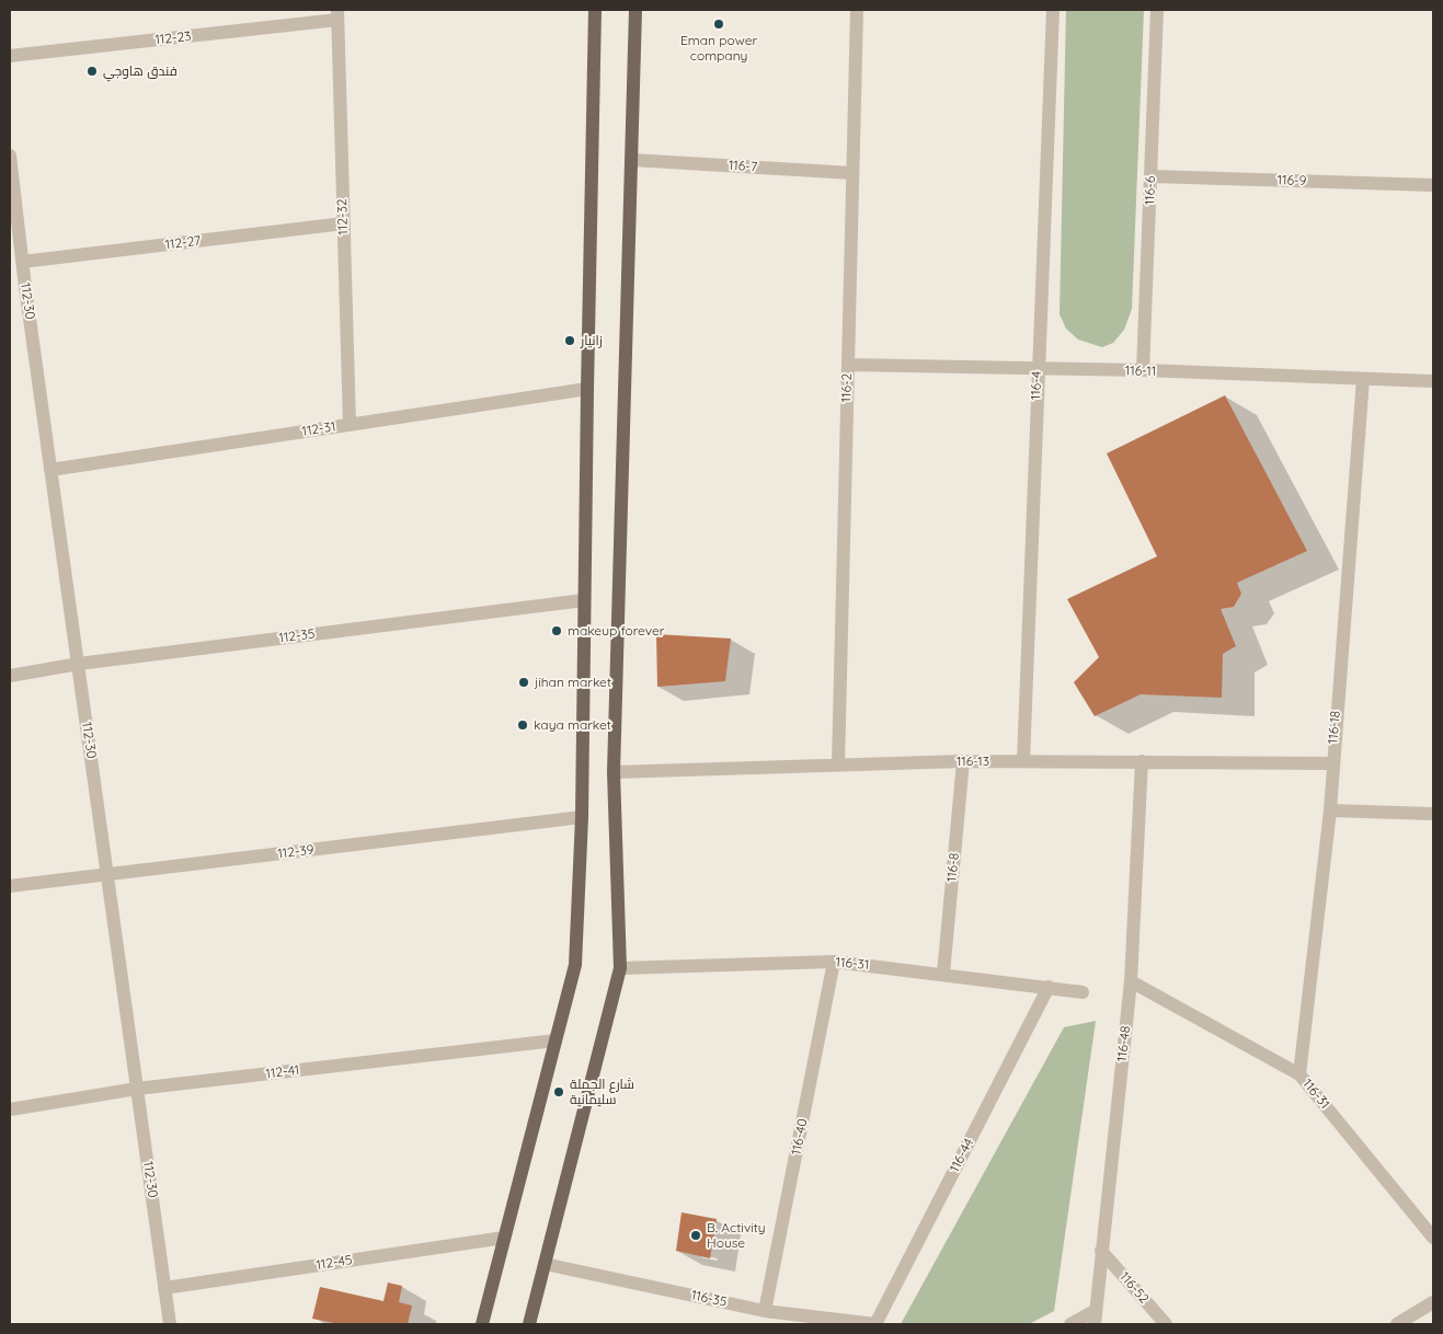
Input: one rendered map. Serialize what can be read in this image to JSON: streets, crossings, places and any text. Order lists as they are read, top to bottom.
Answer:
{
  "streets": {
    "street": [
      "112-23",
      "116-7",
      "116-9",
      "116-6",
      "112-32",
      "112-27",
      "112-30",
      "116-11",
      "116-4",
      "116-2",
      "112-31",
      "112-35",
      "116-18",
      "116-13",
      "112-39",
      "116-8",
      "116-31",
      "116-48",
      "112-41",
      "116-40",
      "116-44",
      "112-45",
      "116-52",
      "116-35"
    ]
  },
  "crossings": [
    ["112-23", "112-32"],
    ["116-7", "116-2"],
    ["116-9", "116-6"],
    ["116-6", "116-11"],
    ["112-32", "112-27"],
    ["112-32", "112-31"],
    ["112-27", "112-30"],
    ["112-30", "112-31"],
    ["112-30", "112-35"],
    ["112-30", "112-39"],
    ["112-30", "112-41"],
    ["112-30", "112-45"],
    ["116-11", "116-4"],
    ["116-11", "116-2"],
    ["116-11", "116-18"],
    ["116-4", "116-13"],
    ["116-2", "116-13"],
    ["116-18", "116-13"],
    ["116-18", "116-31"],
    ["116-13", "116-8"],
    ["116-13", "116-48"],
    ["116-8", "116-31"],
    ["116-31", "116-48"],
    ["116-31", "116-40"],
    ["116-31", "116-44"],
    ["116-48", "116-52"],
    ["116-40", "116-35"],
    ["116-44", "116-35"]
  ],
  "places": [
    "Eman power company",
    "فندق هاوجي",
    "زانيار",
    "makeup forever",
    "jihan market",
    "kaya market",
    "شارع الجملة سليمانية",
    "B. Activity House"
  ]
}
